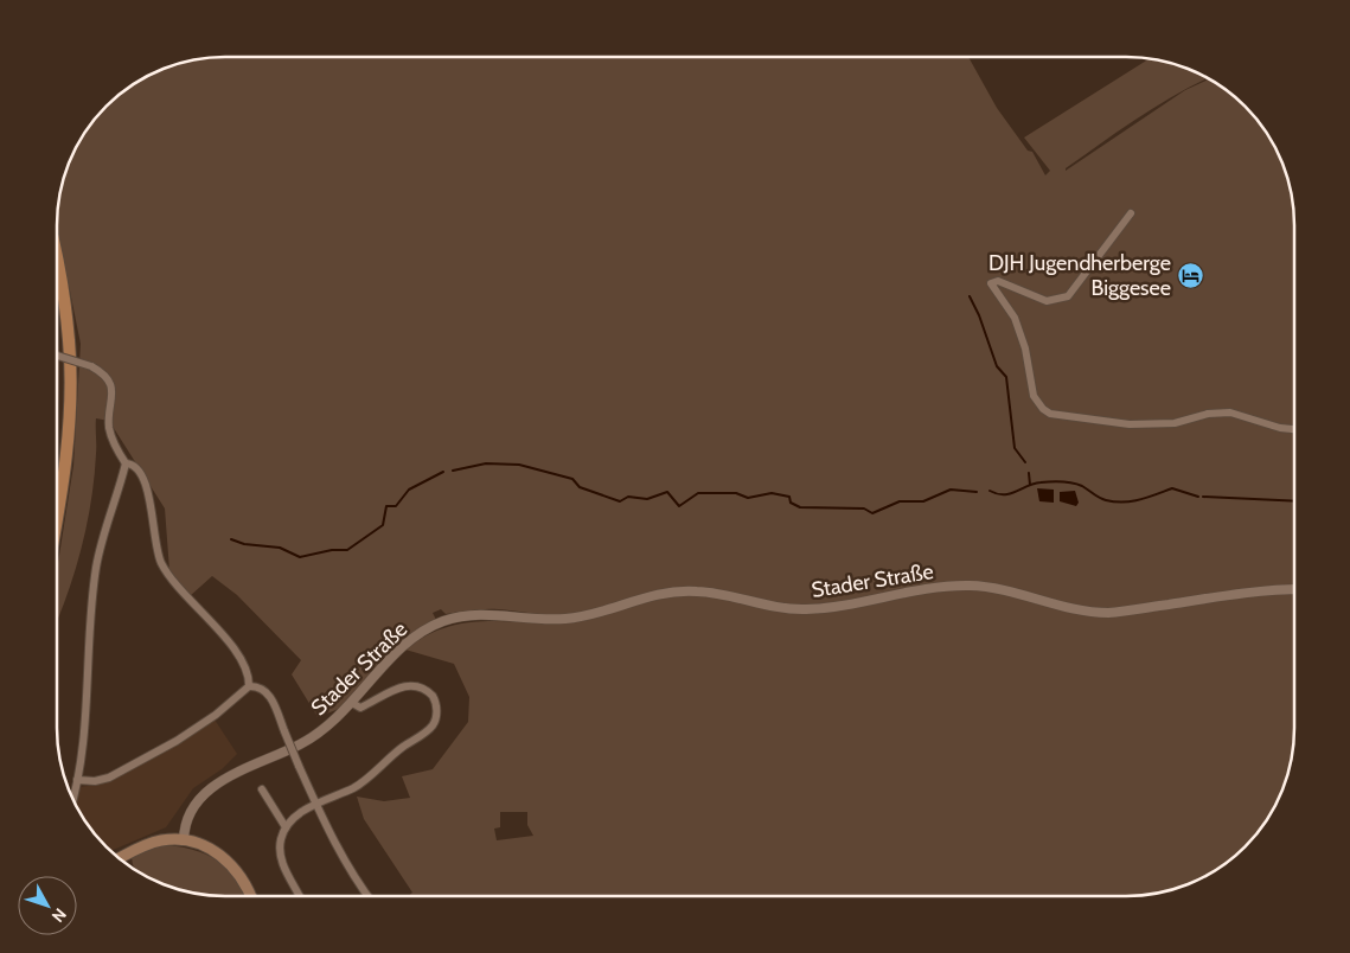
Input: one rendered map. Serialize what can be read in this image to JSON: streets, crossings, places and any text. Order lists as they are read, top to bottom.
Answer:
{
  "streets": {
    "street": ["Stader Straße"]
  },
  "places": {
    "hotel": ["DJH Jugendherberge Biggesee"]
  },
  "north": "bottom right"
}
